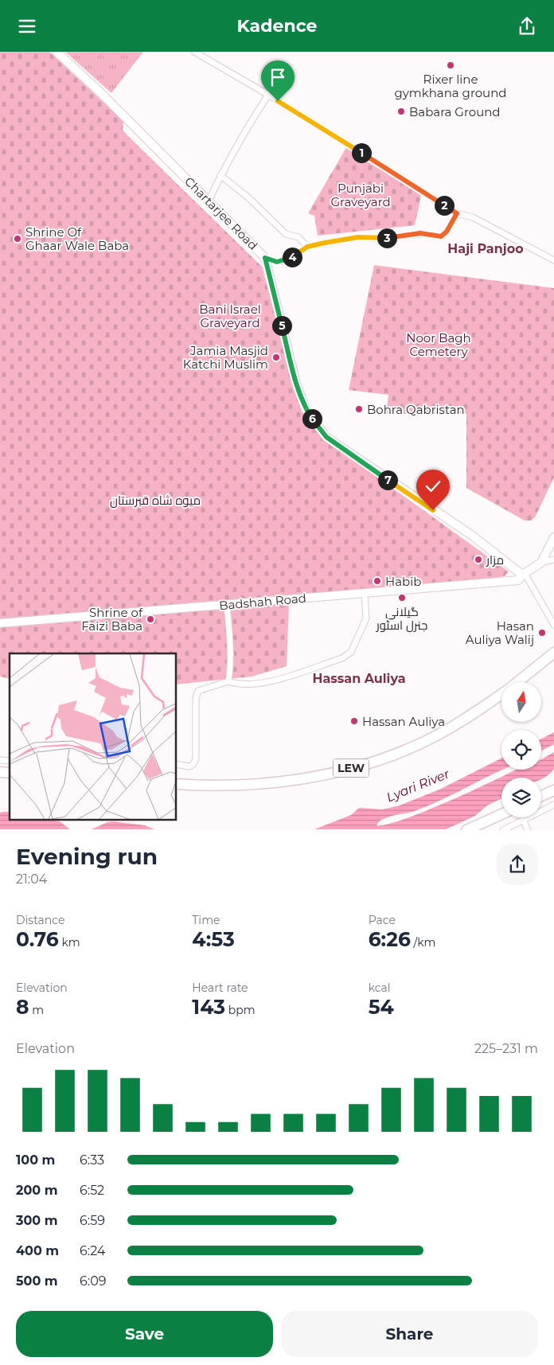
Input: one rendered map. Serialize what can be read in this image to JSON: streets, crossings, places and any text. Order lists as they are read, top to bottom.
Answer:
{
  "streets": {
    "highway": ["LEW"],
    "street": ["Chartarjee Road", "Badshah Road"]
  },
  "crossings": [
    ["Chartarjee Road", "Badshah Road"]
  ],
  "districts": ["Haji Panjoo", "Hassan Auliya"],
  "water": ["Lyari River"],
  "parks": [
    "Punjabi Graveyard",
    "Bani Israel Graveyard",
    "Noor Bagh Cemetery",
    "میوہ شاہ قبرستان"
  ],
  "places": [
    "Rixer line gymkhana ground",
    "Babara Ground",
    "Shrine Of Ghaar Wale Baba",
    "Jamia Masjid Katchi Muslim",
    "Bohra Qabristan",
    "مزار",
    "Habib",
    "گیلانی جنرل اسٹور",
    "Shrine of Faizi Baba",
    "Hasan Auliya Walij",
    "Hassan Auliya"
  ],
  "north": "top",
  "page": {
    "header": "Kadence",
    "pins": [
      "1",
      "2",
      "3",
      "4",
      "5",
      "6",
      "7"
    ],
    "heading": ["Evening run", "21:04"],
    "stats": [
      ["Distance", "0.76 km"],
      ["Time", "4:53"],
      ["Pace", "6:26 /km"],
      ["Elevation", "8 m"],
      ["Heart rate", "143 bpm"],
      ["kcal", "54"]
    ],
    "chart": ["Elevation", "225–231 m"],
    "list": [
      {
        "name": "100 m",
        "note": "6:33"
      },
      {
        "name": "200 m",
        "note": "6:52"
      },
      {
        "name": "300 m",
        "note": "6:59"
      },
      {
        "name": "400 m",
        "note": "6:24"
      },
      {
        "name": "500 m",
        "note": "6:09"
      }
    ],
    "buttons": ["Save", "Share"]
  }
}
